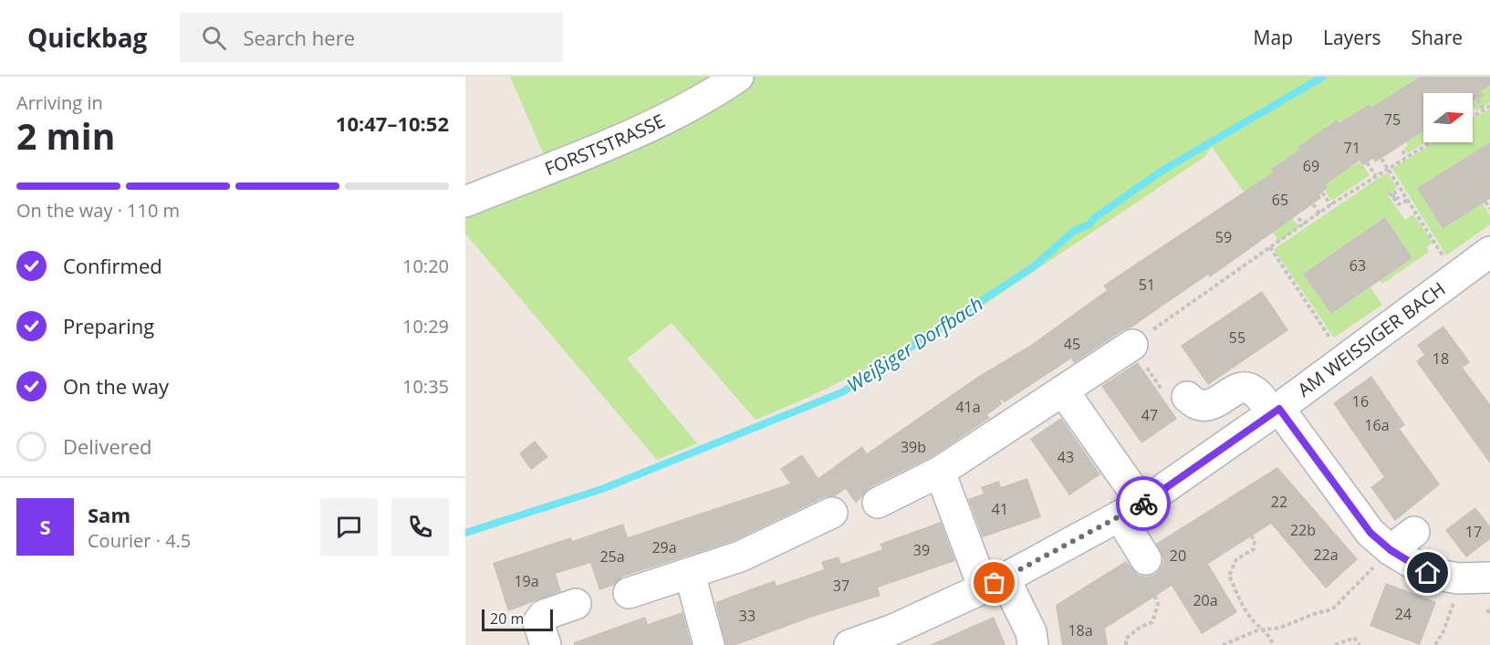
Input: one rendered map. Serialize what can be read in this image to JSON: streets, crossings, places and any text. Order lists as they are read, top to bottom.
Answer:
{
  "streets": {
    "street": ["FORSTSTRASSE", "AM WEISSIGER BACH"]
  },
  "water": ["Weißiger Dorfbach"],
  "house_numbers": [
    "75",
    "71",
    "69",
    "65",
    "59",
    "63",
    "51",
    "55",
    "45",
    "18",
    "16",
    "41a",
    "47",
    "16a",
    "39b",
    "43",
    "22",
    "41",
    "22b",
    "17",
    "29a",
    "39",
    "22a",
    "20",
    "25a",
    "19a",
    "37",
    "20a",
    "24",
    "33",
    "18a"
  ],
  "scale_bar": "20 m",
  "north": "right",
  "page": {
    "header": "Quickbag",
    "search": "Search here",
    "nav": ["Map", "Layers", "Share"],
    "heading": ["2 min", "Arriving in", "10:47–10:52"],
    "panel": ["Sam", "Courier · 4.5"],
    "bar": "On the way · 110 m",
    "list": [
      ["Confirmed", "10:20"],
      ["Preparing", "10:29"],
      ["On the way", "10:35"],
      "Delivered"
    ],
    "round": "S",
    "scale": "20 m"
  }
}
